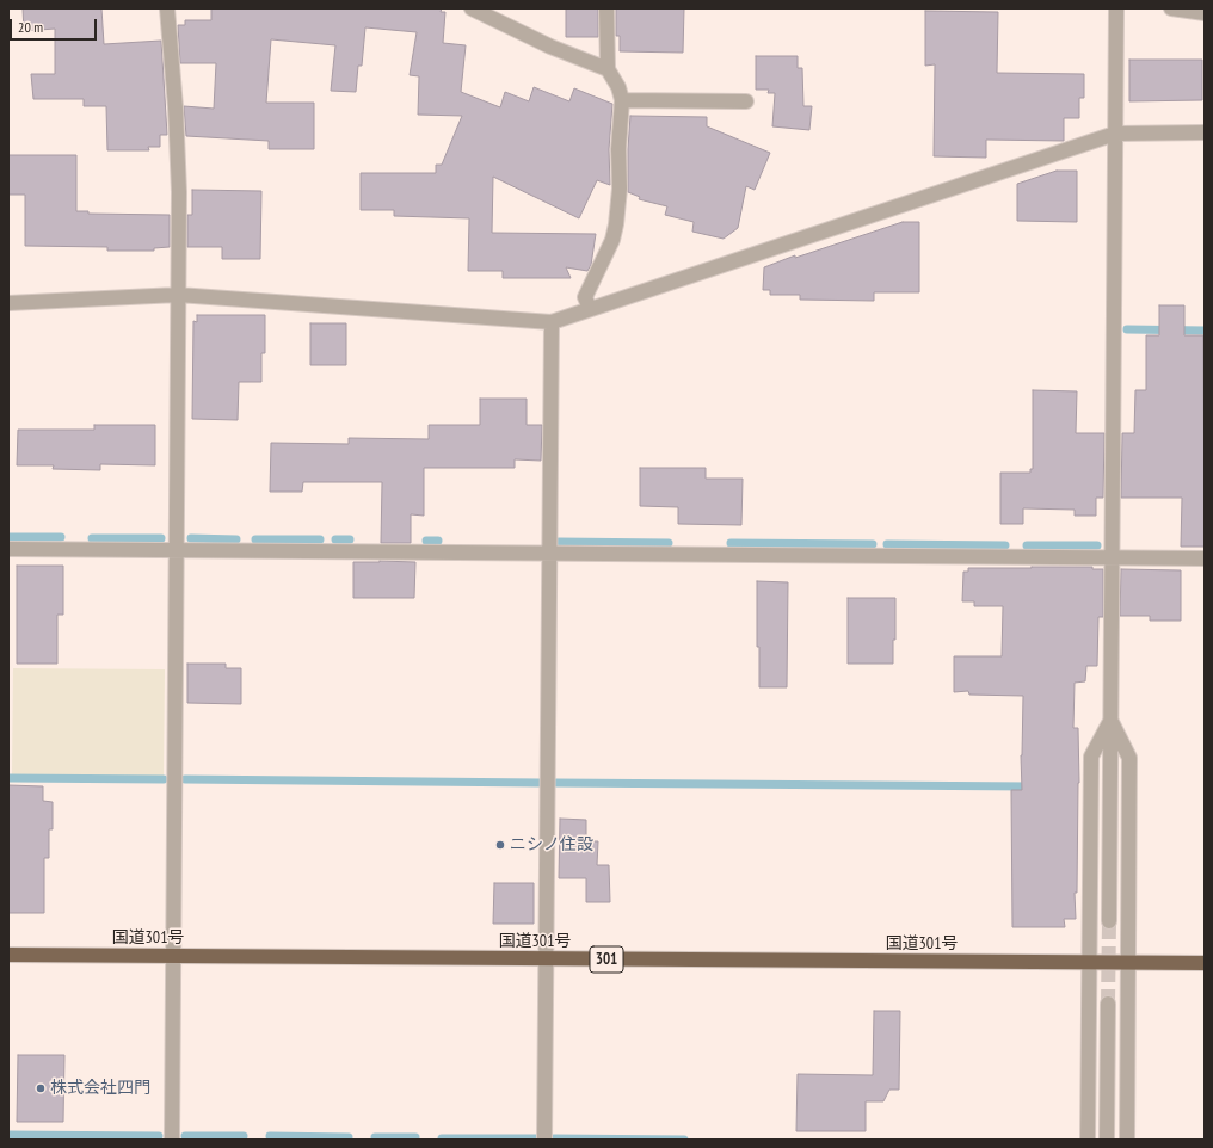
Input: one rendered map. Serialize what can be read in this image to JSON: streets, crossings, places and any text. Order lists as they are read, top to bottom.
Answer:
{
  "streets": {
    "highway": ["国道301号", "301"]
  },
  "places": ["ニシノ住設", "株式会社四門"],
  "scale_bar": "20 m"
}
